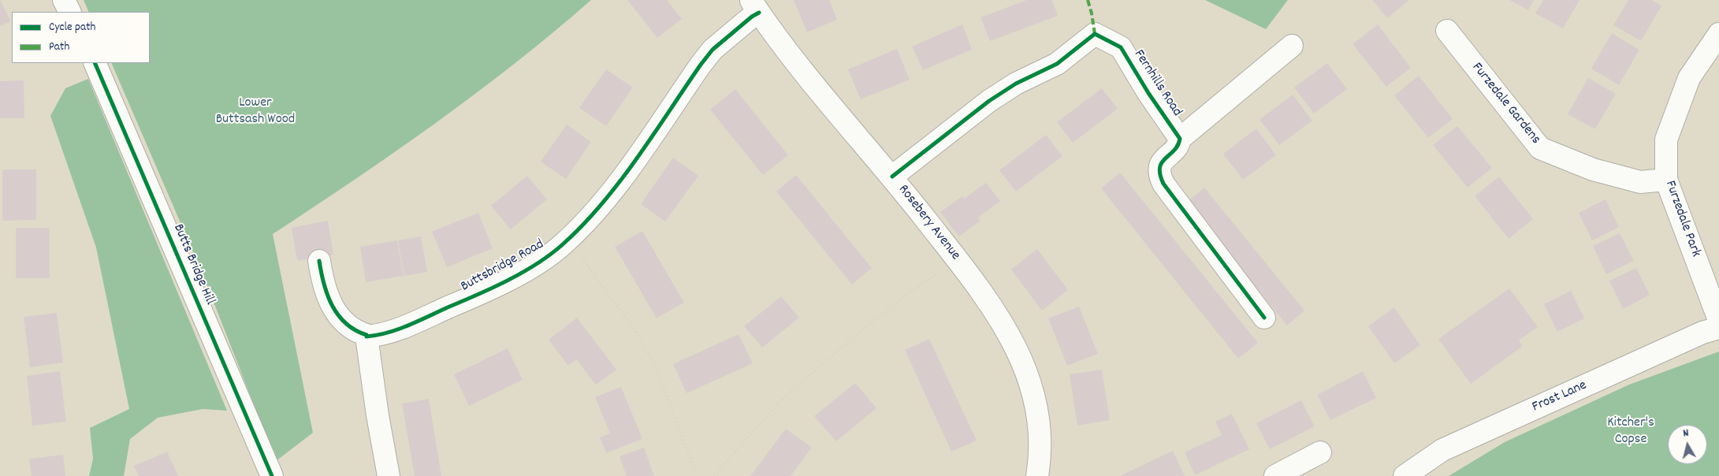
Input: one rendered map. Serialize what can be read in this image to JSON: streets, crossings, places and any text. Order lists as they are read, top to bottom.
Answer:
{
  "streets": {
    "street": [
      "Fernhills Road",
      "Furzedale Gardens",
      "Furzedale Park",
      "Rosebery Avenue",
      "Butts Bridge Hill",
      "Buttsbridge Road",
      "Frost Lane"
    ]
  },
  "crossings": [
    ["Fernhills Road", "Rosebery Avenue"],
    ["Furzedale Gardens", "Furzedale Park"],
    ["Rosebery Avenue", "Buttsbridge Road"]
  ],
  "parks": ["Lower Buttsash Wood", "Kitcher's Copse"],
  "legend": ["Cycle path", "Path"],
  "north": "top"
}
